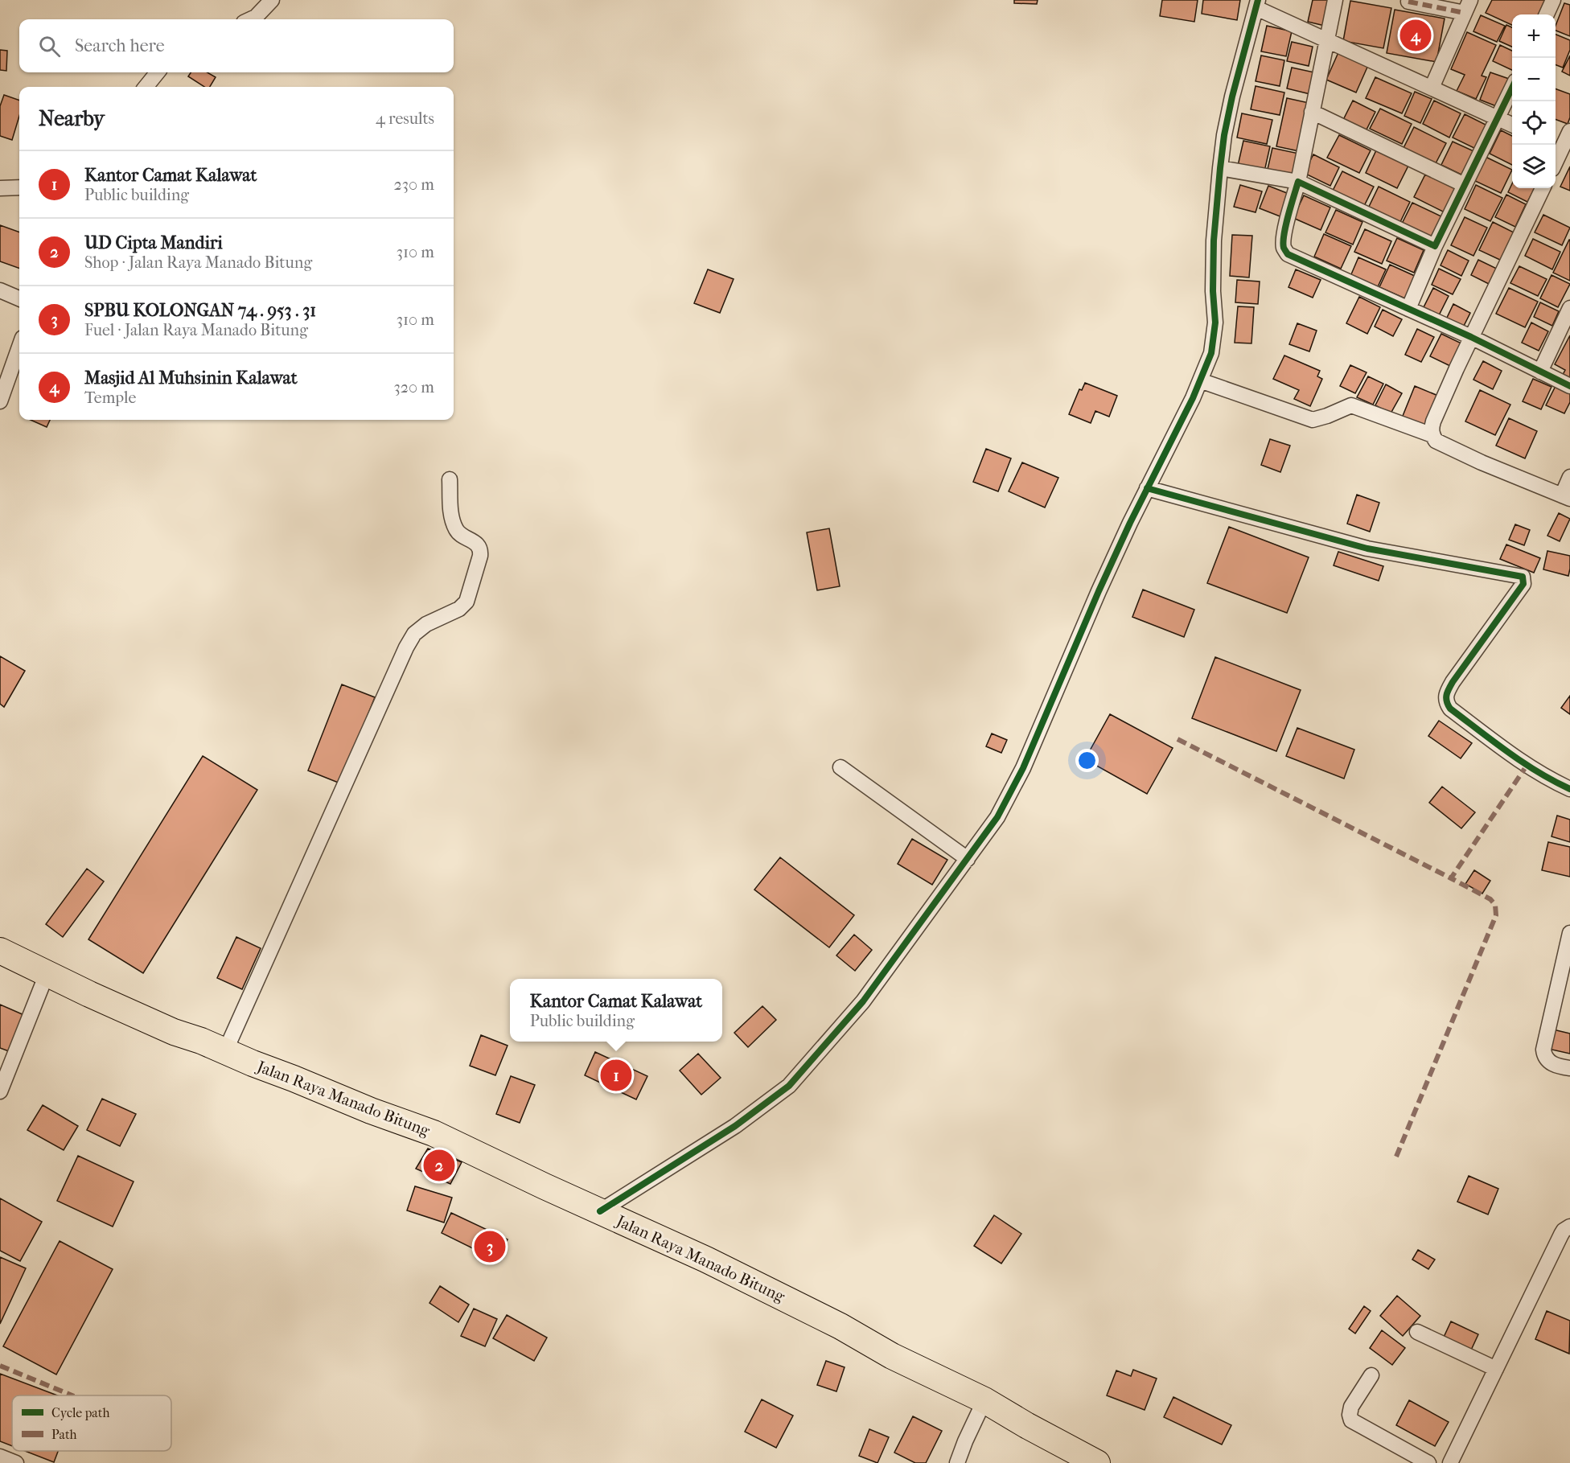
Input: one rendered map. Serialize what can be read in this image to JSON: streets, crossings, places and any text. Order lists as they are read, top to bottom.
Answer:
{
  "streets": {
    "highway": ["Jalan Raya Manado Bitung"]
  },
  "legend": ["Cycle path", "Path"],
  "page": {
    "map_buttons": ["+", "−"],
    "pins": [
      "4",
      "1",
      "2",
      "3"
    ],
    "search": "Search here",
    "heading": ["Nearby", "4 results"],
    "list": [
      {
        "mark": "1",
        "name": "Kantor Camat Kalawat",
        "note": "Public building",
        "value": "230 m"
      },
      {
        "mark": "2",
        "name": "UD Cipta Mandiri",
        "note": "Shop · Jalan Raya Manado Bitung",
        "value": "310 m"
      },
      {
        "mark": "3",
        "name": "SPBU KOLONGAN 74 . 953 . 31",
        "note": "Fuel · Jalan Raya Manado Bitung",
        "value": "310 m"
      },
      {
        "mark": "4",
        "name": "Masjid Al Muhsinin Kalawat",
        "note": "Temple",
        "value": "320 m"
      }
    ],
    "popup": ["Kantor Camat Kalawat", "Public building"]
  }
}
